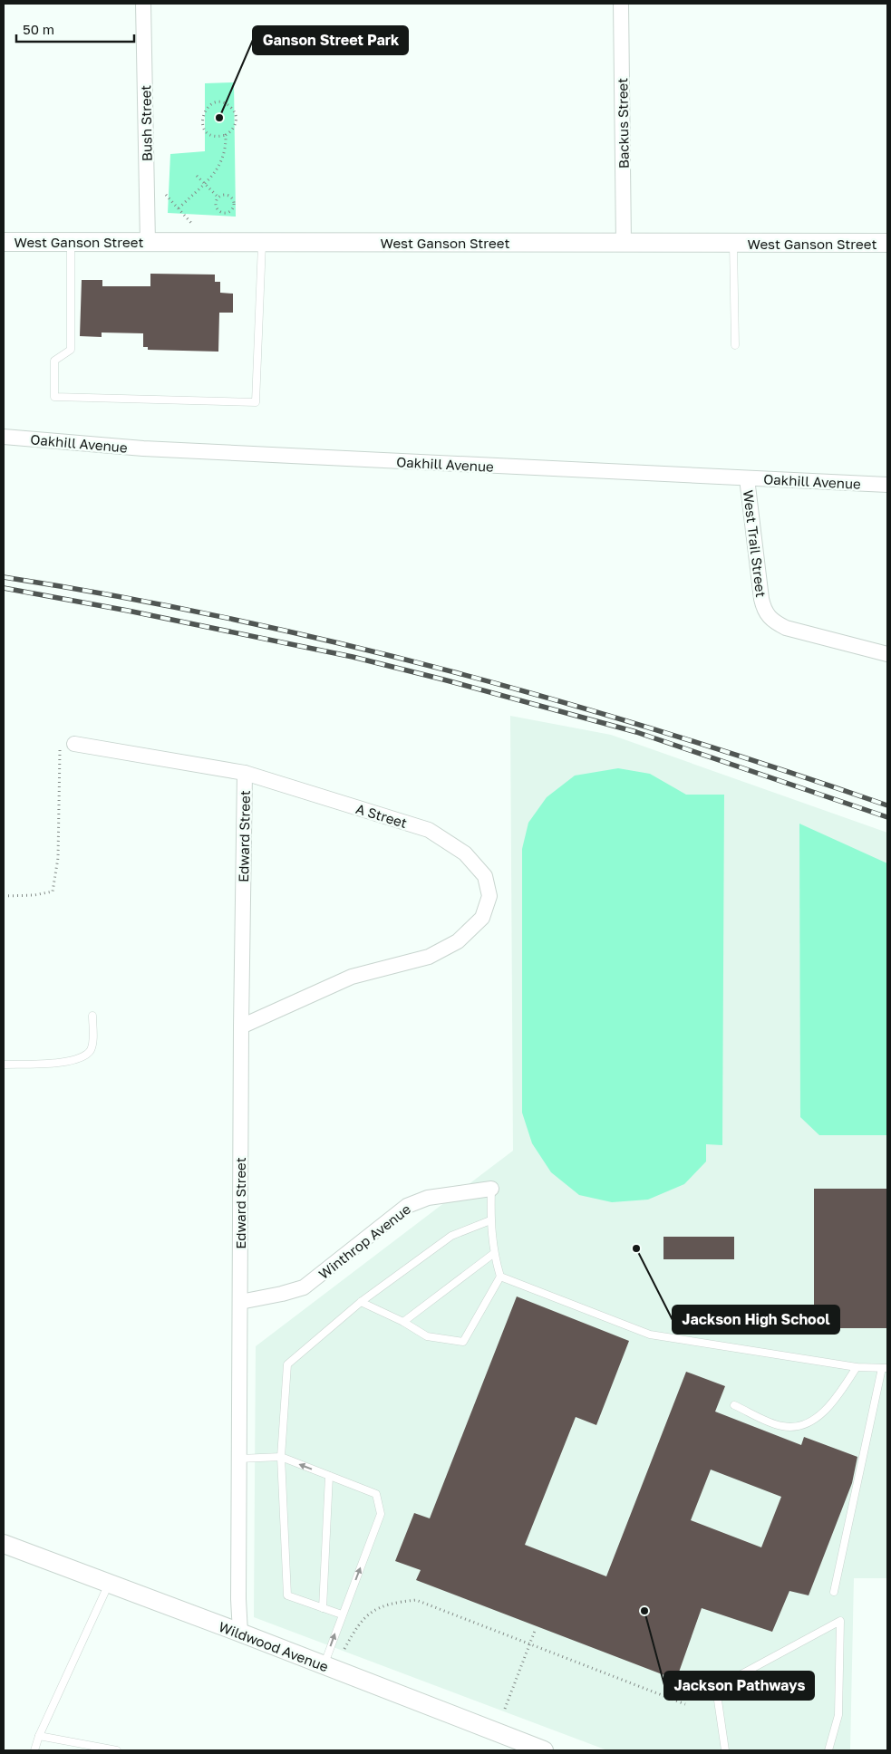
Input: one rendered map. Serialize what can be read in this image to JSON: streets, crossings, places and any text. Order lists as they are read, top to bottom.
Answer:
{
  "streets": {
    "street": [
      "Bush Street",
      "Backus Street",
      "West Ganson Street",
      "Oakhill Avenue",
      "West Trail Street",
      "A Street",
      "Edward Street",
      "Winthrop Avenue",
      "Wildwood Avenue"
    ]
  },
  "crossings": [
    ["Bush Street", "West Ganson Street"],
    ["Backus Street", "West Ganson Street"],
    ["Oakhill Avenue", "West Trail Street"],
    ["A Street", "Edward Street"],
    ["Edward Street", "Winthrop Avenue"],
    ["Edward Street", "Wildwood Avenue"]
  ],
  "places": ["Ganson Street Park", "Jackson High School", "Jackson Pathways"],
  "scale_bar": "50 m"
}
